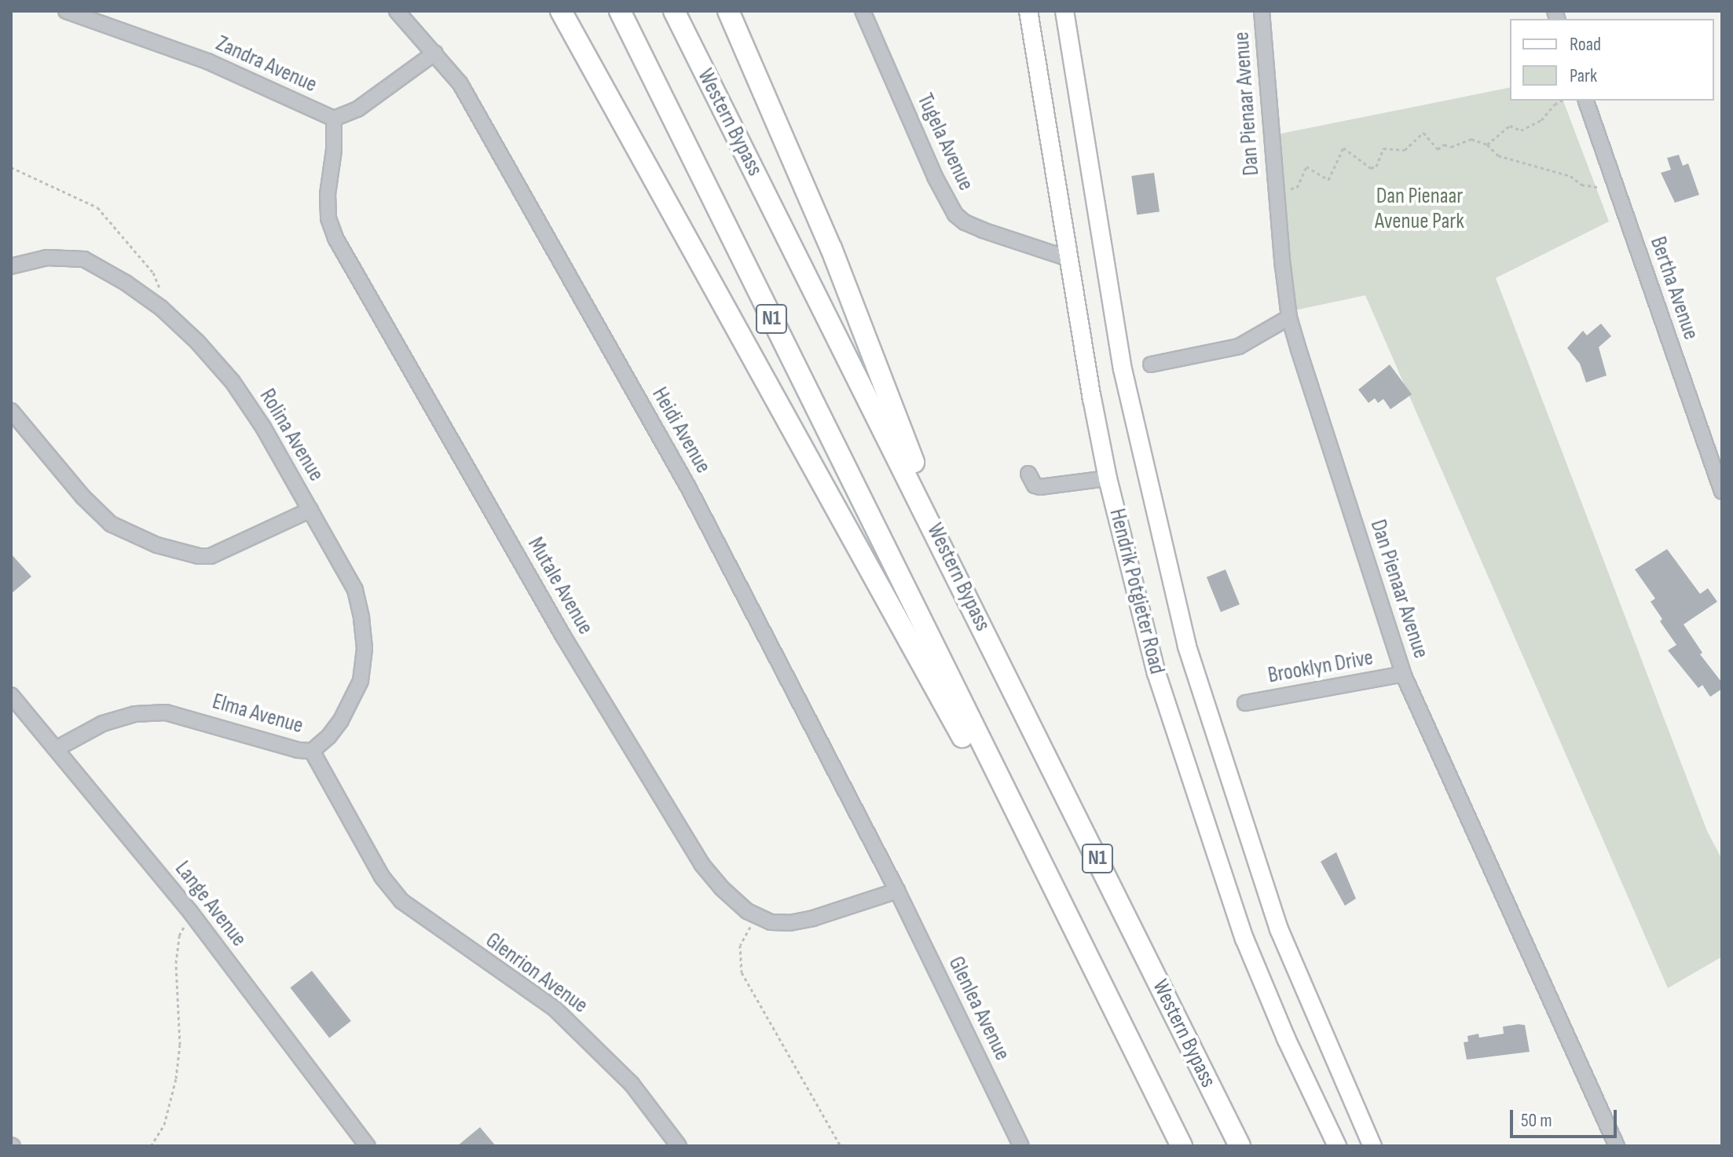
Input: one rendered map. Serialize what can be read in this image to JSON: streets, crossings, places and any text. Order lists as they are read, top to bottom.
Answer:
{
  "streets": {
    "highway": ["Western Bypass", "N1"],
    "main road": ["Hendrik Potgieter Road"],
    "street": [
      "Zandra Avenue",
      "Dan Pienaar Avenue",
      "Tugela Avenue",
      "Bertha Avenue",
      "Heidi Avenue",
      "Rolina Avenue",
      "Mutale Avenue",
      "Brooklyn Drive",
      "Elma Avenue",
      "Lange Avenue",
      "Glenrion Avenue",
      "Glenlea Avenue"
    ]
  },
  "crossings": [
    ["Zandra Avenue", "Heidi Avenue"],
    ["Zandra Avenue", "Mutale Avenue"],
    ["Dan Pienaar Avenue", "Brooklyn Drive"],
    ["Tugela Avenue", "Hendrik Potgieter Road"],
    ["Heidi Avenue", "Mutale Avenue"],
    ["Heidi Avenue", "Glenlea Avenue"],
    ["Rolina Avenue", "Elma Avenue"],
    ["Mutale Avenue", "Glenlea Avenue"],
    ["Elma Avenue", "Lange Avenue"],
    ["Elma Avenue", "Glenrion Avenue"]
  ],
  "parks": ["Dan Pienaar Avenue Park"],
  "legend": ["Road", "Park"],
  "scale_bar": "50 m"
}
